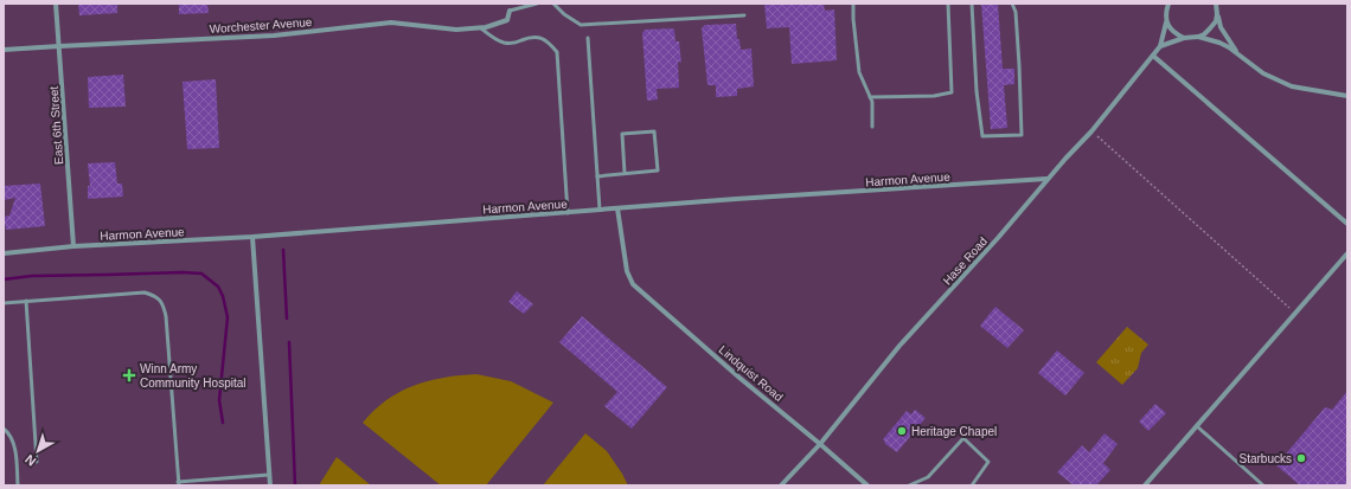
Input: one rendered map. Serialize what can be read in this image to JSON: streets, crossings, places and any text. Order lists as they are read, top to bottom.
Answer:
{
  "streets": {
    "street": [
      "Worchester Avenue",
      "East 6th Street",
      "Harmon Avenue",
      "Hase Road",
      "Lindquist Road"
    ]
  },
  "crossings": [
    ["Worchester Avenue", "East 6th Street"],
    ["East 6th Street", "Harmon Avenue"],
    ["Harmon Avenue", "Hase Road"],
    ["Harmon Avenue", "Lindquist Road"],
    ["Hase Road", "Lindquist Road"]
  ],
  "places": {
    "health": ["Winn Army Community Hospital"],
    "other": ["Heritage Chapel", "Starbucks"]
  },
  "north": "bottom left"
}
